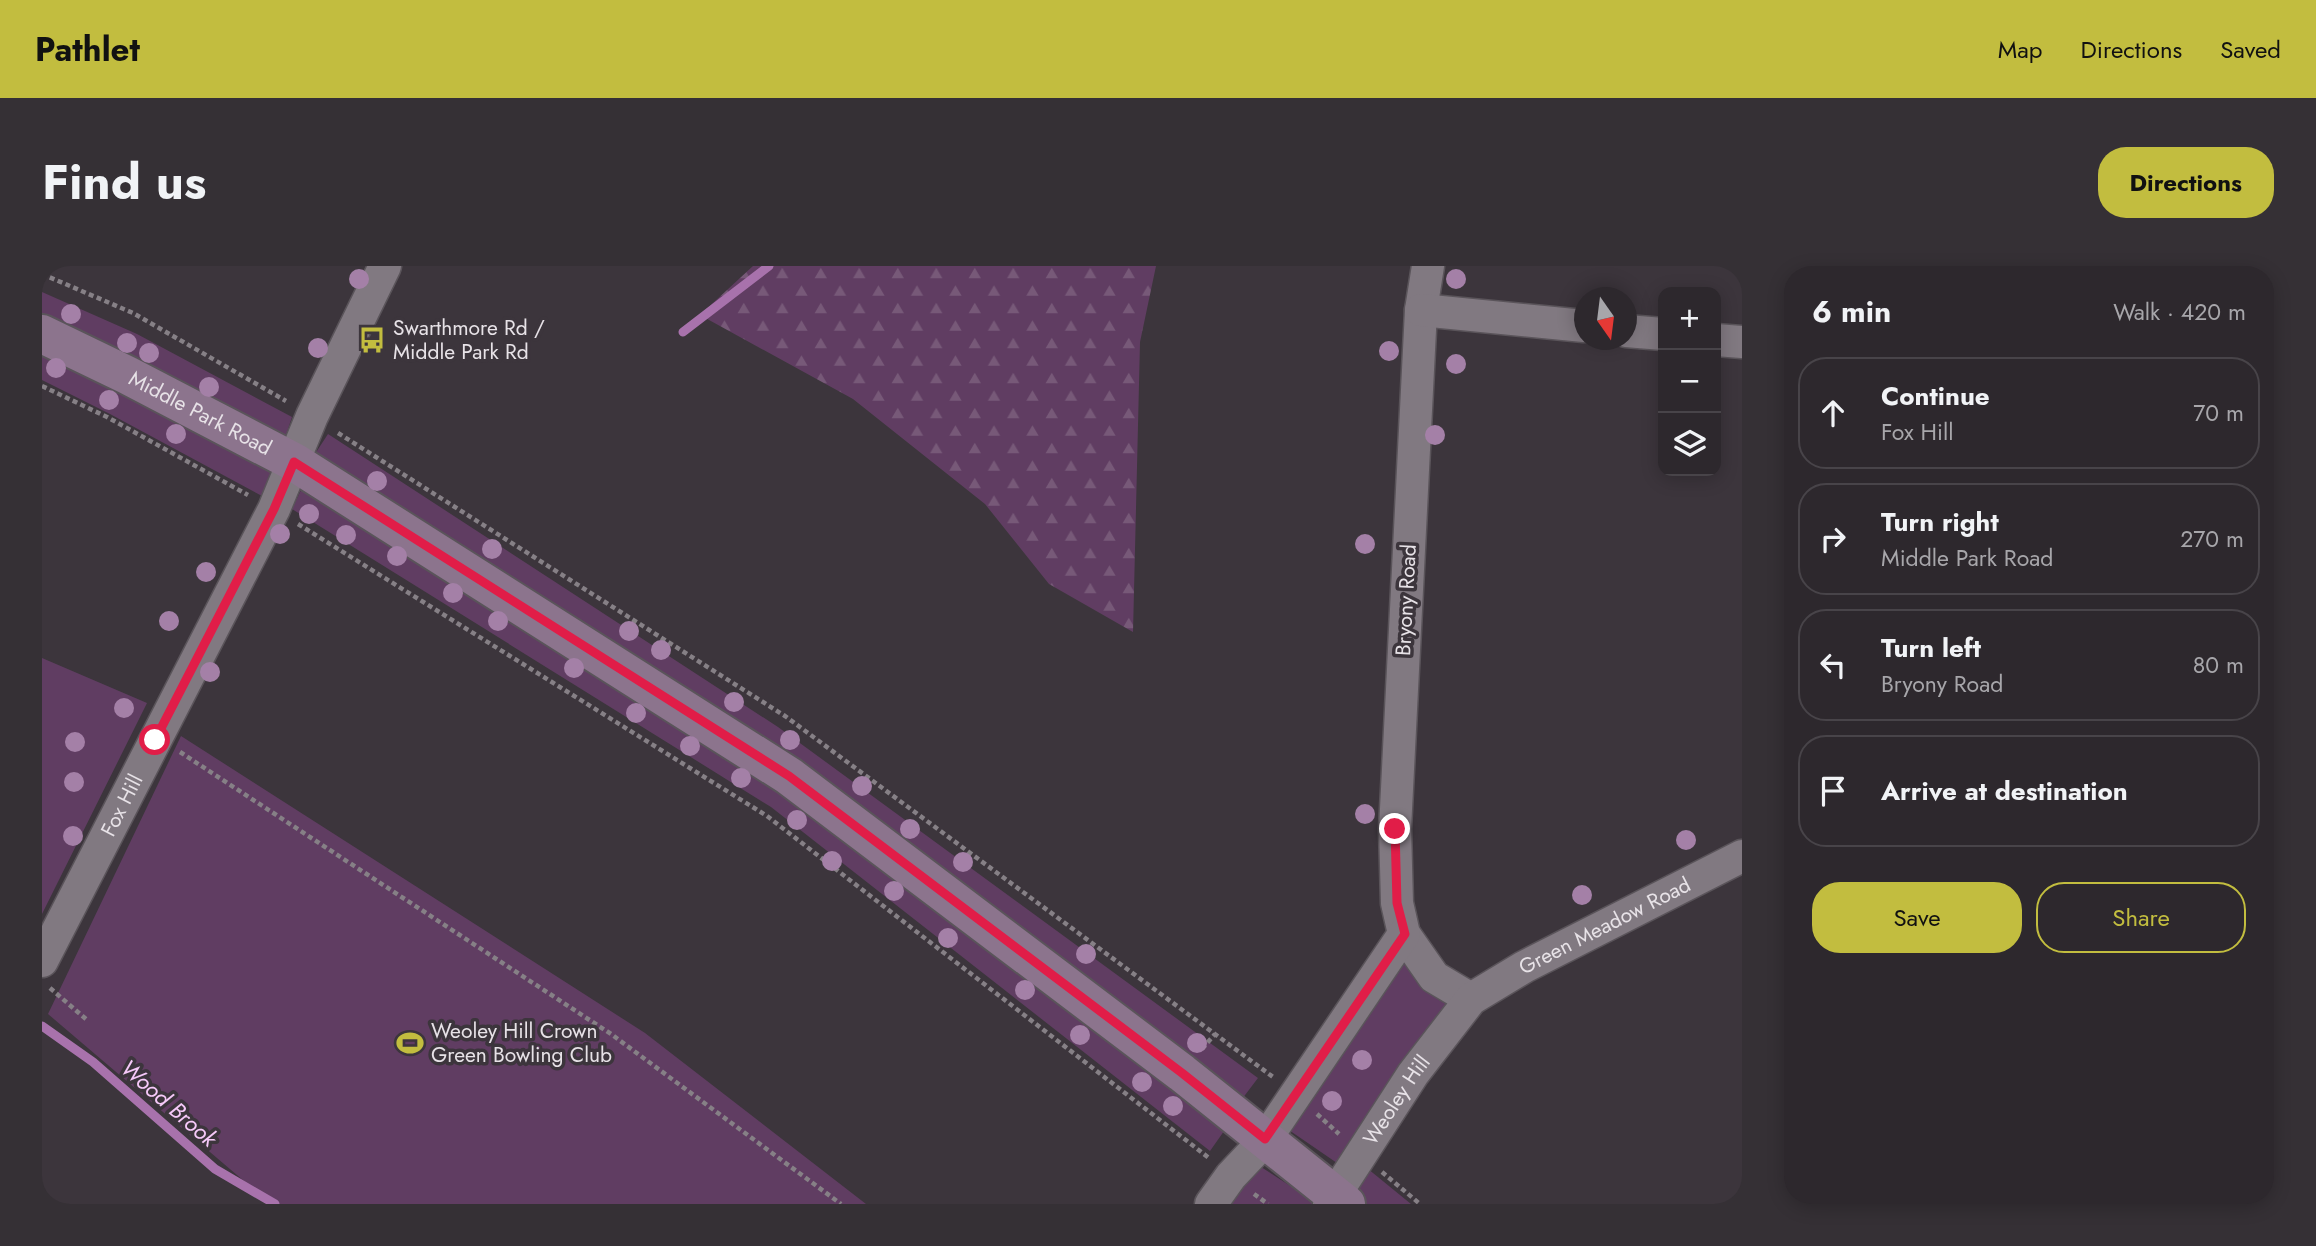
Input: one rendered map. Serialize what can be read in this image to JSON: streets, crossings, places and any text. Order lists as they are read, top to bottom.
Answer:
{
  "streets": {
    "street": [
      "Middle Park Road",
      "Bryony Road",
      "Fox Hill",
      "Green Meadow Road",
      "Weoley Hill"
    ]
  },
  "crossings": [
    ["Middle Park Road", "Fox Hill"],
    ["Middle Park Road", "Weoley Hill"],
    ["Bryony Road", "Green Meadow Road"],
    ["Bryony Road", "Weoley Hill"],
    ["Green Meadow Road", "Weoley Hill"]
  ],
  "water": ["Wood Brook"],
  "places": {
    "bus stop": ["Swarthmore Rd / Middle Park Rd"],
    "sports": ["Weoley Hill Crown Green Bowling Club"]
  },
  "north": "bottom",
  "page": {
    "header": "Pathlet",
    "nav": ["Map", "Directions", "Saved"],
    "title": "Find us",
    "buttons": [
      "Directions",
      ["Save", "Share"]
    ],
    "heading": ["6 min", "Walk · 420 m"],
    "map_buttons": ["+", "−"],
    "list": [
      ["Continue", "Fox Hill", "70 m"],
      ["Turn right", "Middle Park Road", "270 m"],
      ["Turn left", "Bryony Road", "80 m"],
      "Arrive at destination"
    ]
  }
}
